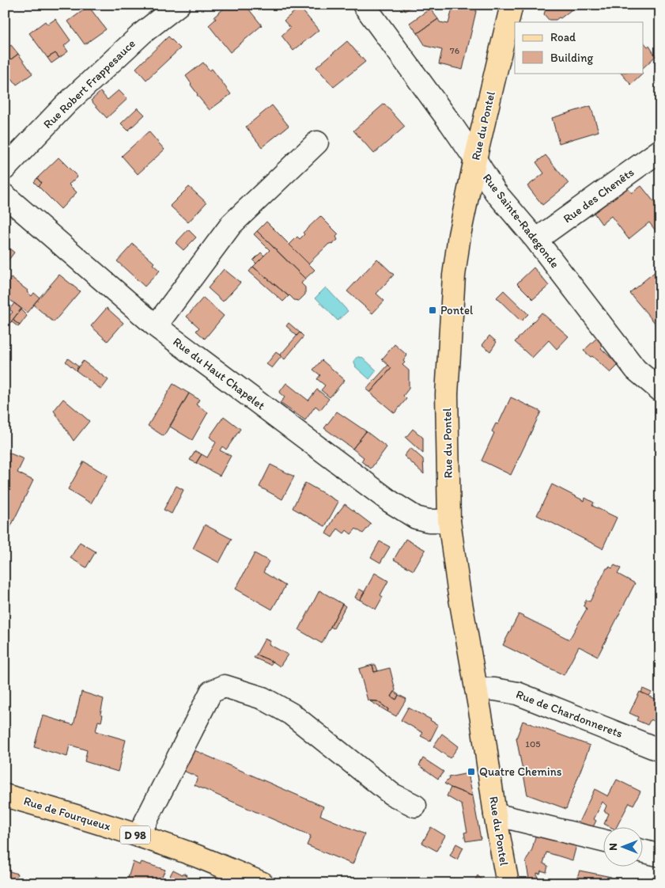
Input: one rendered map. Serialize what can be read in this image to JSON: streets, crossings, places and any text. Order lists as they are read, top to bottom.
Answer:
{
  "streets": {
    "main road": ["Rue du Pontel", "Rue de Fourqueux", "D 98"],
    "street": [
      "Rue Robert Frappesauce",
      "Rue des Chenêts",
      "Rue Sainte-Radegonde",
      "Rue du Haut Chapelet",
      "Rue de Chardonnerets"
    ]
  },
  "crossings": [
    ["Rue du Pontel", "Rue Sainte-Radegonde"],
    ["Rue du Pontel", "Rue du Haut Chapelet"],
    ["Rue du Pontel", "Rue de Chardonnerets"],
    ["Rue des Chenêts", "Rue Sainte-Radegonde"]
  ],
  "places": {
    "transit": ["Pontel", "Quatre Chemins"]
  },
  "house_numbers": ["76", "105"],
  "legend": ["Road", "Building"],
  "north": "left"
}
